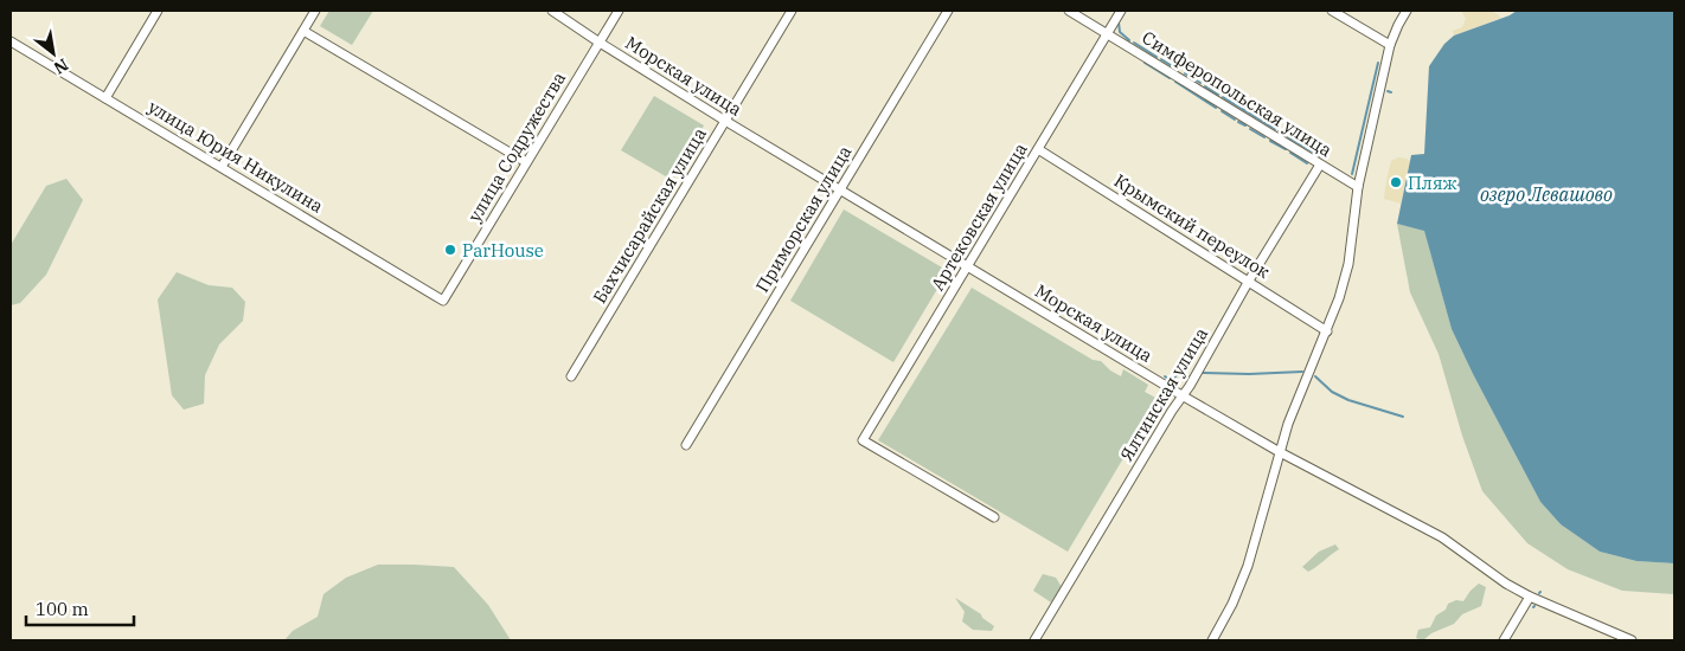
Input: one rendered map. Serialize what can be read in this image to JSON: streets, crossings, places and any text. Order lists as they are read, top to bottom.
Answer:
{
  "streets": {
    "street": [
      "Морская улица",
      "Симферопольская улица",
      "улица Содружества",
      "улица Юрия Никулина",
      "Бахчисарайская улица",
      "Артековская улица",
      "Приморская улица",
      "Крымский переулок",
      "Ялтинская улица"
    ]
  },
  "crossings": [
    ["Морская улица", "улица Содружества"],
    ["Морская улица", "Бахчисарайская улица"],
    ["Морская улица", "Артековская улица"],
    ["Морская улица", "Приморская улица"],
    ["Морская улица", "Ялтинская улица"],
    ["Симферопольская улица", "Артековская улица"],
    ["Симферопольская улица", "Ялтинская улица"],
    ["улица Содружества", "улица Юрия Никулина"],
    ["Артековская улица", "Крымский переулок"],
    ["Крымский переулок", "Ялтинская улица"]
  ],
  "water": ["озеро Левашово"],
  "places": ["Пляж", "ParHouse"],
  "scale_bar": "100 m",
  "north": "bottom right"
}
